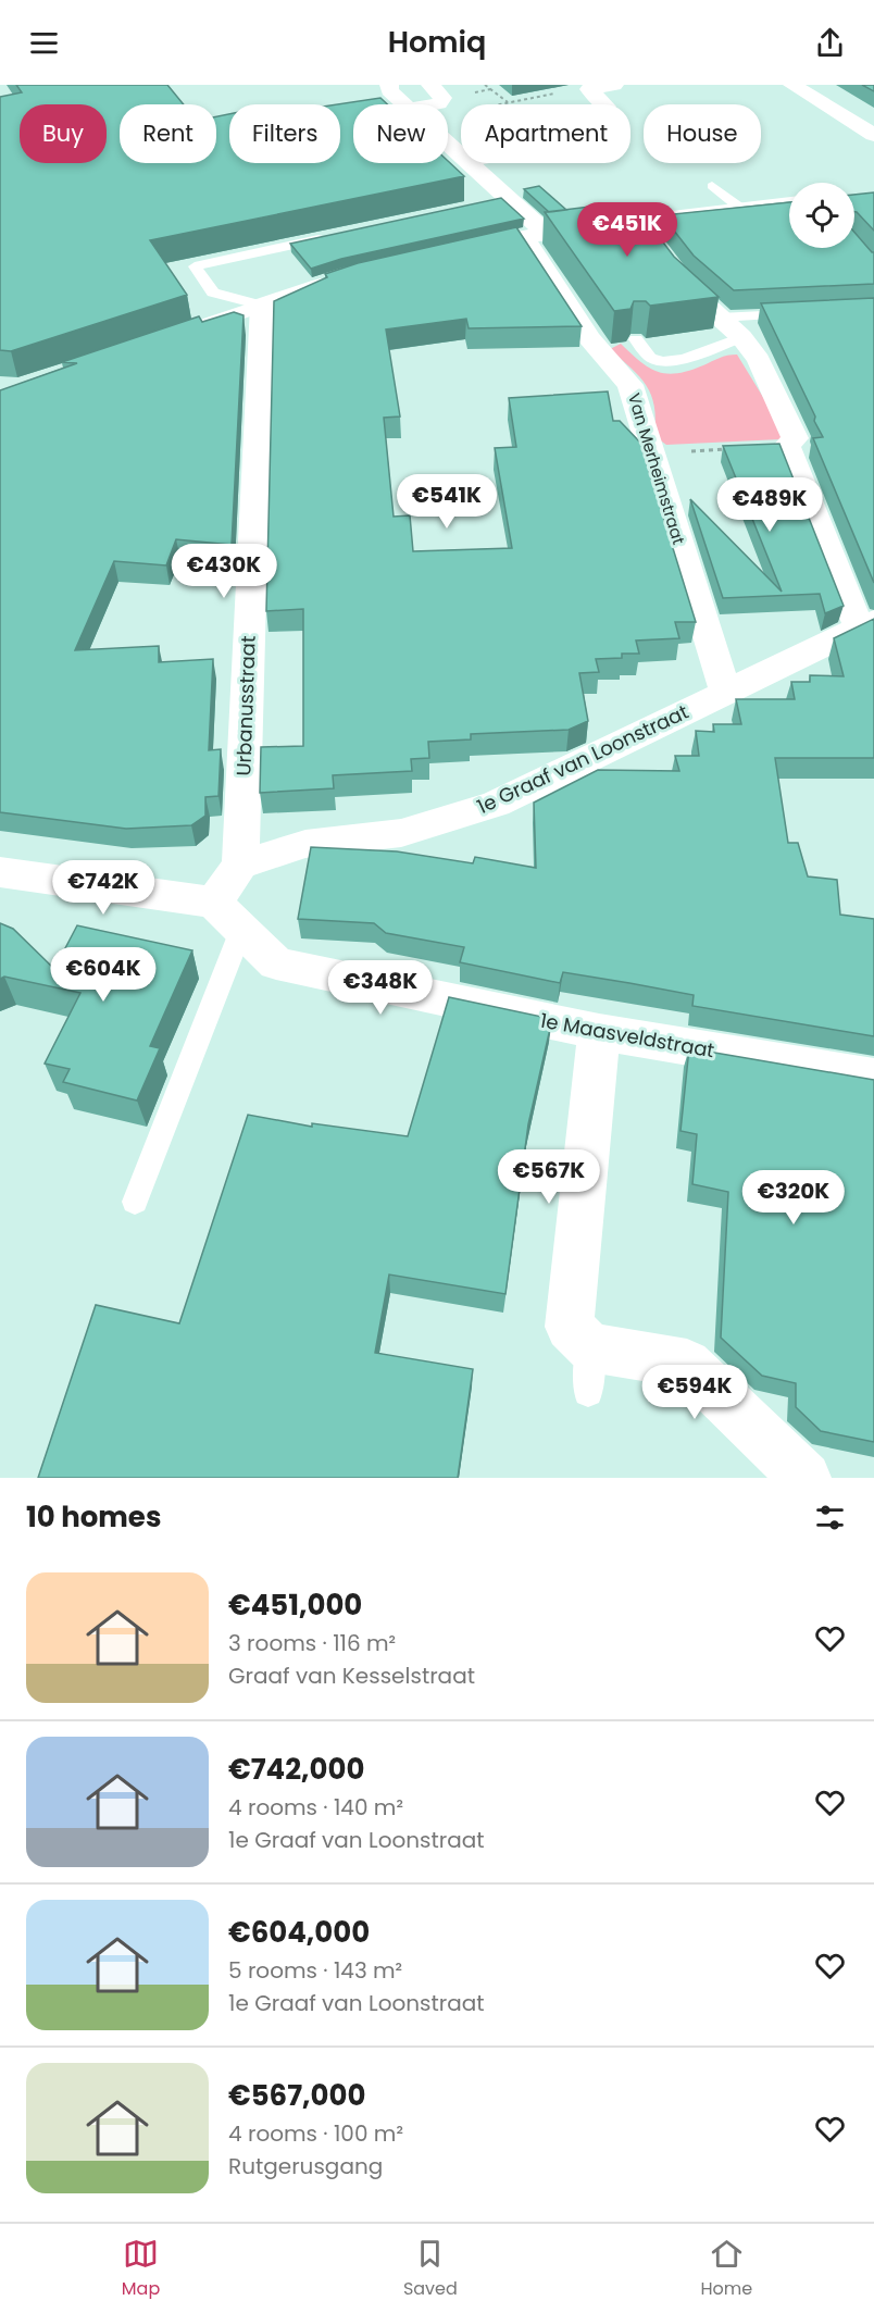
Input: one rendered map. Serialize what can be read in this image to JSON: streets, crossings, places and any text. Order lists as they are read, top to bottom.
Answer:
{
  "streets": {
    "street": [
      "Van Merheimstraat",
      "Urbanusstraat",
      "1e Graaf van Loonstraat",
      "1e Maasveldstraat"
    ]
  },
  "crossings": [
    ["Van Merheimstraat", "1e Graaf van Loonstraat"],
    ["Urbanusstraat", "1e Graaf van Loonstraat"]
  ],
  "page": {
    "header": "Homiq",
    "chip": [
      "Buy",
      "Rent",
      "Filters",
      "New",
      "Apartment",
      "House"
    ],
    "price": [
      "€451K",
      "€541K",
      "€489K",
      "€430K",
      "€742K",
      "€604K",
      "€348K",
      "€567K",
      "€320K",
      "€594K"
    ],
    "heading": "10 homes",
    "list": [
      {
        "name": "€451,000",
        "note": "3 rooms · 116 m² · Graaf van Kesselstraat"
      },
      {
        "name": "€742,000",
        "note": "4 rooms · 140 m² · 1e Graaf van Loonstraat"
      },
      {
        "name": "€604,000",
        "note": "5 rooms · 143 m² · 1e Graaf van Loonstraat"
      },
      {
        "name": "€567,000",
        "note": "4 rooms · 100 m² · Rutgerusgang"
      }
    ],
    "tabs": ["Map", "Saved", "Home"]
  }
}
